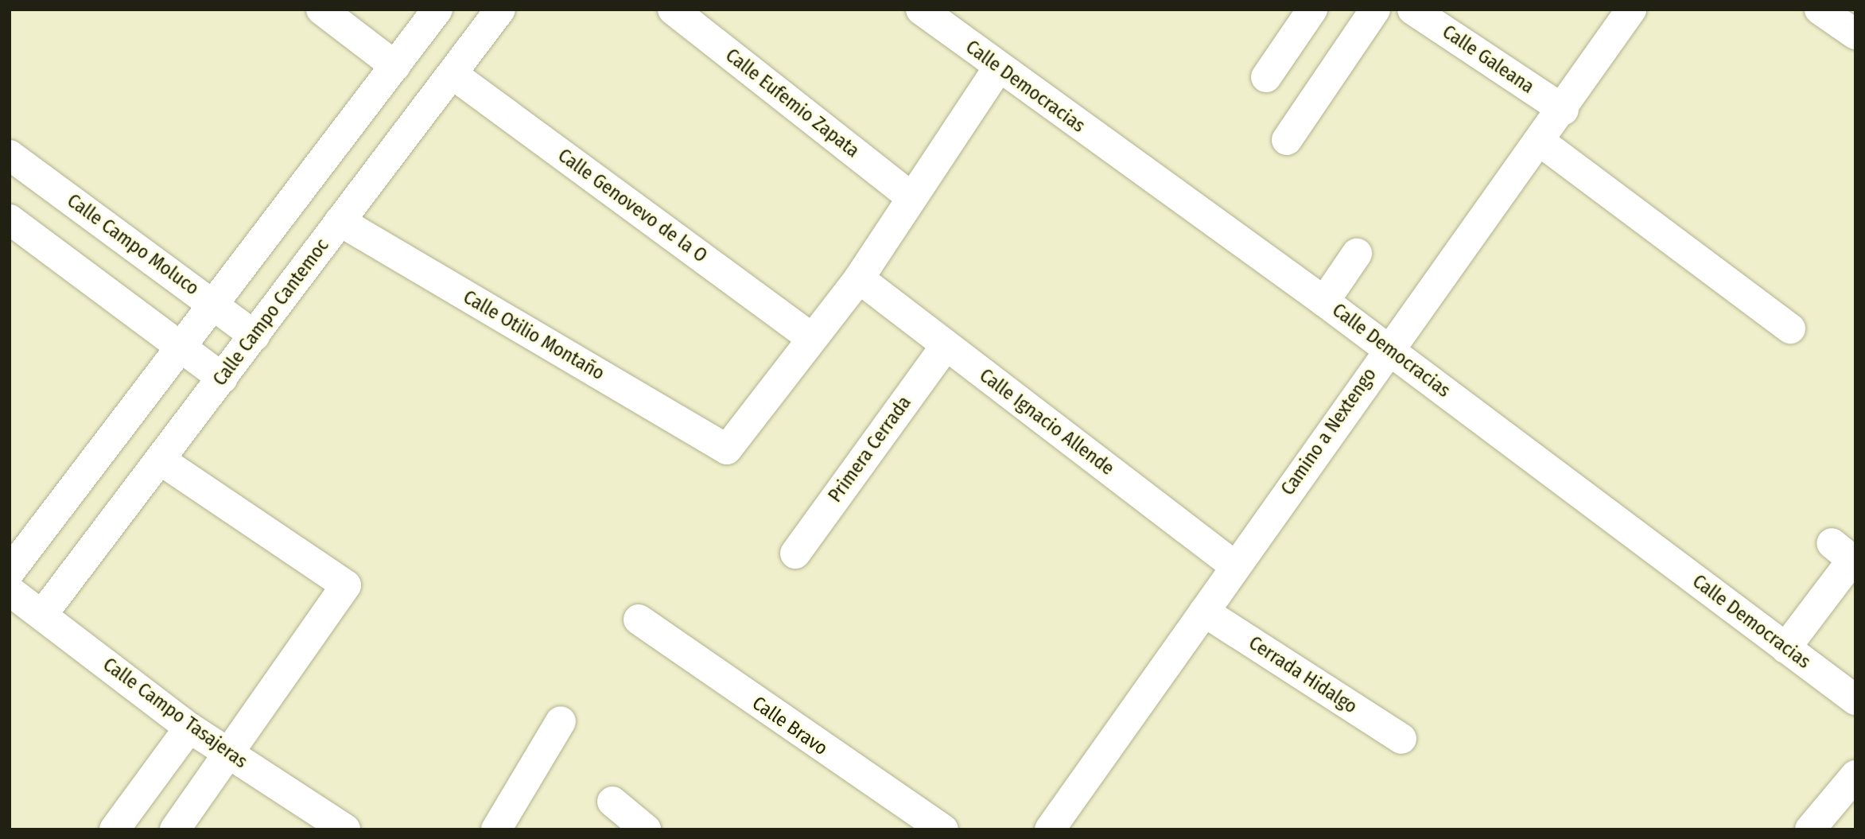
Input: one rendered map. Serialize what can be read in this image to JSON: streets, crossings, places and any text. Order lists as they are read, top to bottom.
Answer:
{
  "streets": {
    "street": [
      "Calle Galeana",
      "Calle Democracias",
      "Calle Eufemio Zapata",
      "Calle Genovevo de la O",
      "Calle Campo Moluco",
      "Calle Campo Cantemoc",
      "Calle Otilio Montaño",
      "Calle Ignacio Allende",
      "Camino a Nextengo",
      "Primera Cerrada",
      "Cerrada Hidalgo",
      "Calle Campo Tasajeras",
      "Calle Bravo"
    ]
  },
  "crossings": [
    ["Calle Galeana", "Camino a Nextengo"],
    ["Calle Democracias", "Camino a Nextengo"],
    ["Calle Genovevo de la O", "Calle Campo Cantemoc"],
    ["Calle Genovevo de la O", "Calle Otilio Montaño"],
    ["Calle Campo Moluco", "Calle Campo Cantemoc"],
    ["Calle Campo Cantemoc", "Calle Otilio Montaño"],
    ["Calle Campo Cantemoc", "Calle Campo Tasajeras"],
    ["Calle Ignacio Allende", "Camino a Nextengo"],
    ["Calle Ignacio Allende", "Primera Cerrada"],
    ["Camino a Nextengo", "Cerrada Hidalgo"]
  ]
}
